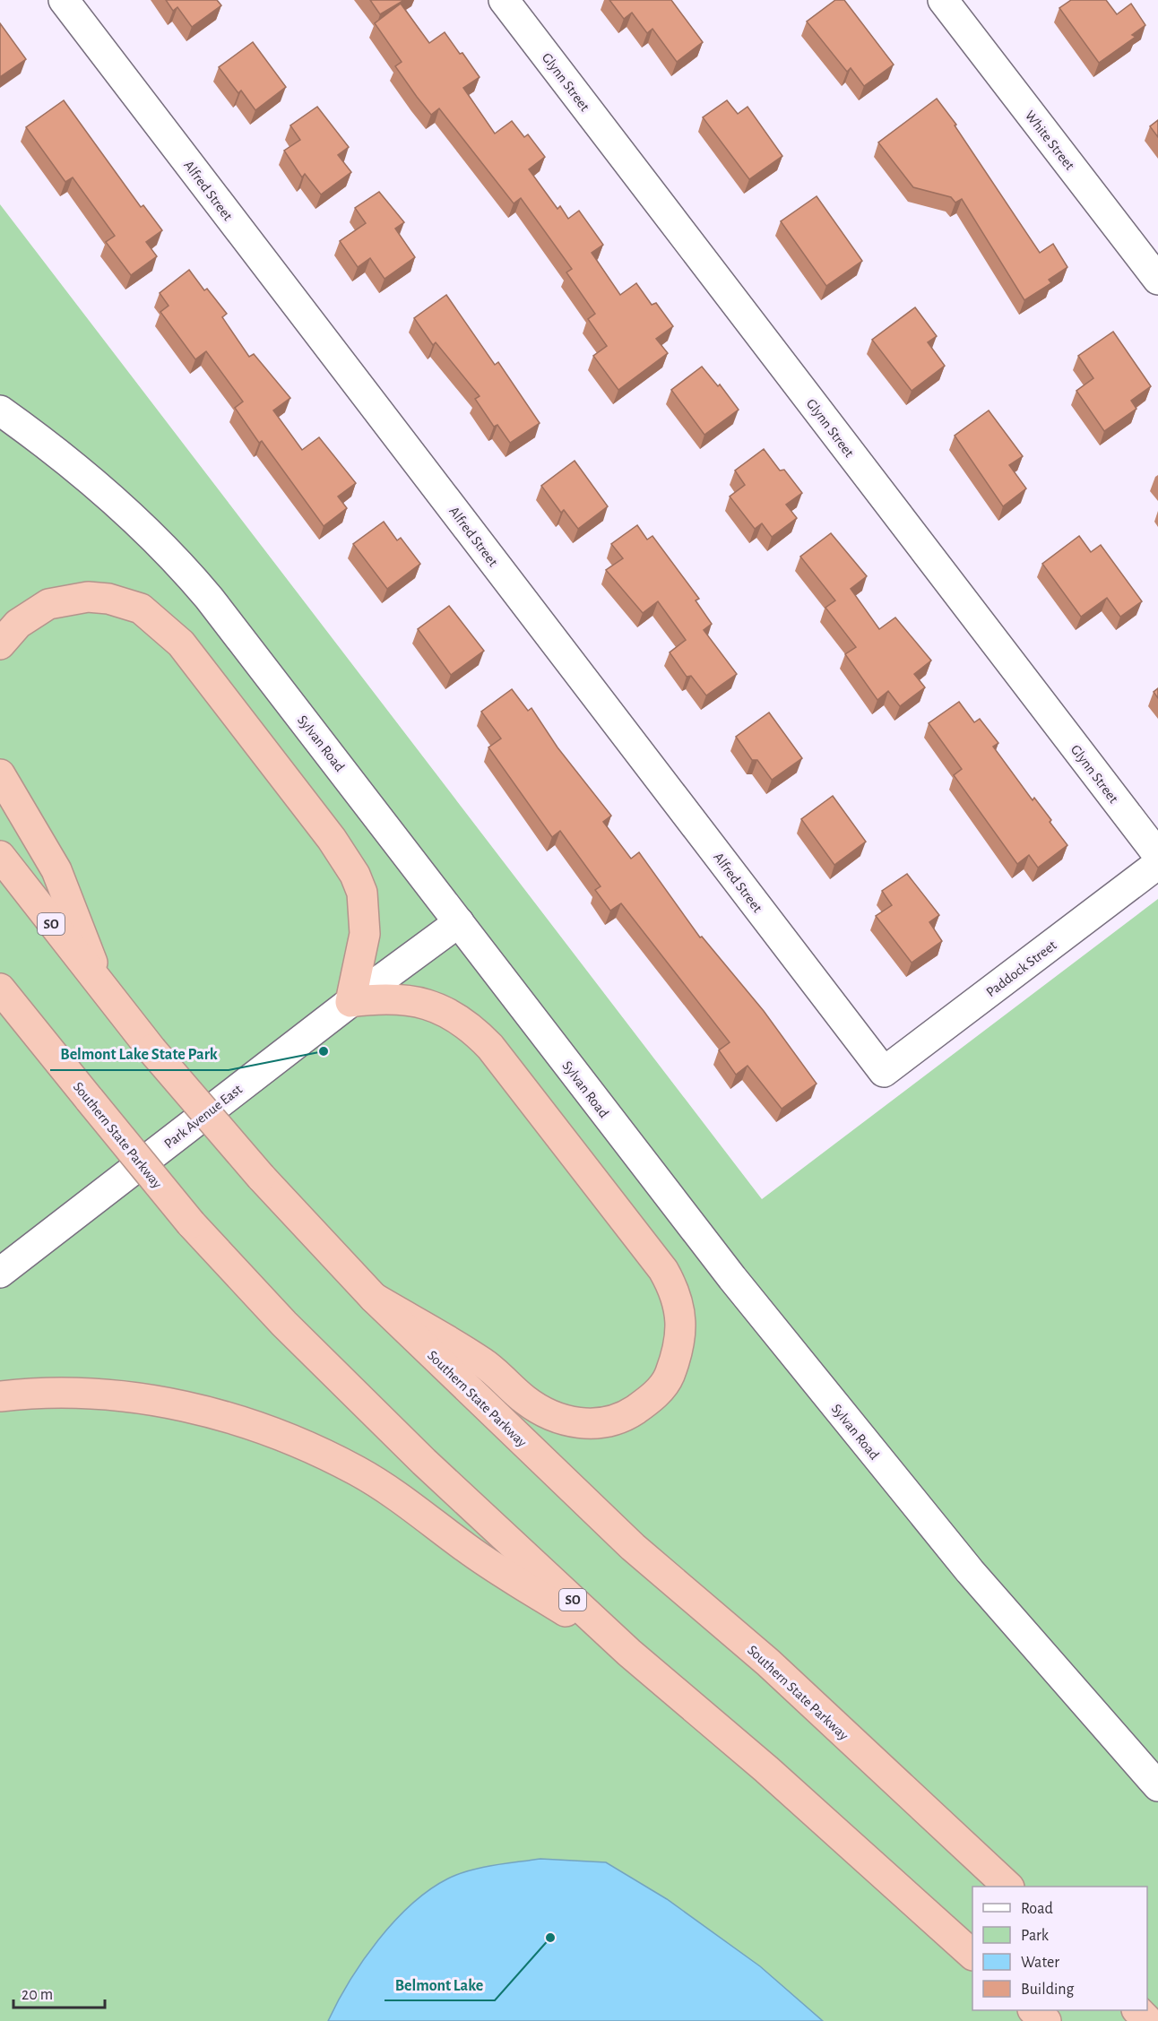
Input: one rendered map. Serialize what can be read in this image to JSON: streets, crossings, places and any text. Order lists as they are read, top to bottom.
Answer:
{
  "streets": {
    "highway": ["SO", "Southern State Parkway"],
    "street": [
      "Glynn Street",
      "White Street",
      "Alfred Street",
      "Sylvan Road",
      "Paddock Street",
      "Park Avenue East"
    ]
  },
  "crossings": [
    ["Alfred Street", "Paddock Street"],
    ["Sylvan Road", "Park Avenue East"]
  ],
  "places": ["Belmont Lake State Park", "Belmont Lake"],
  "legend": [
    "Road",
    "Park",
    "Water",
    "Building"
  ],
  "scale_bar": "20 m"
}
